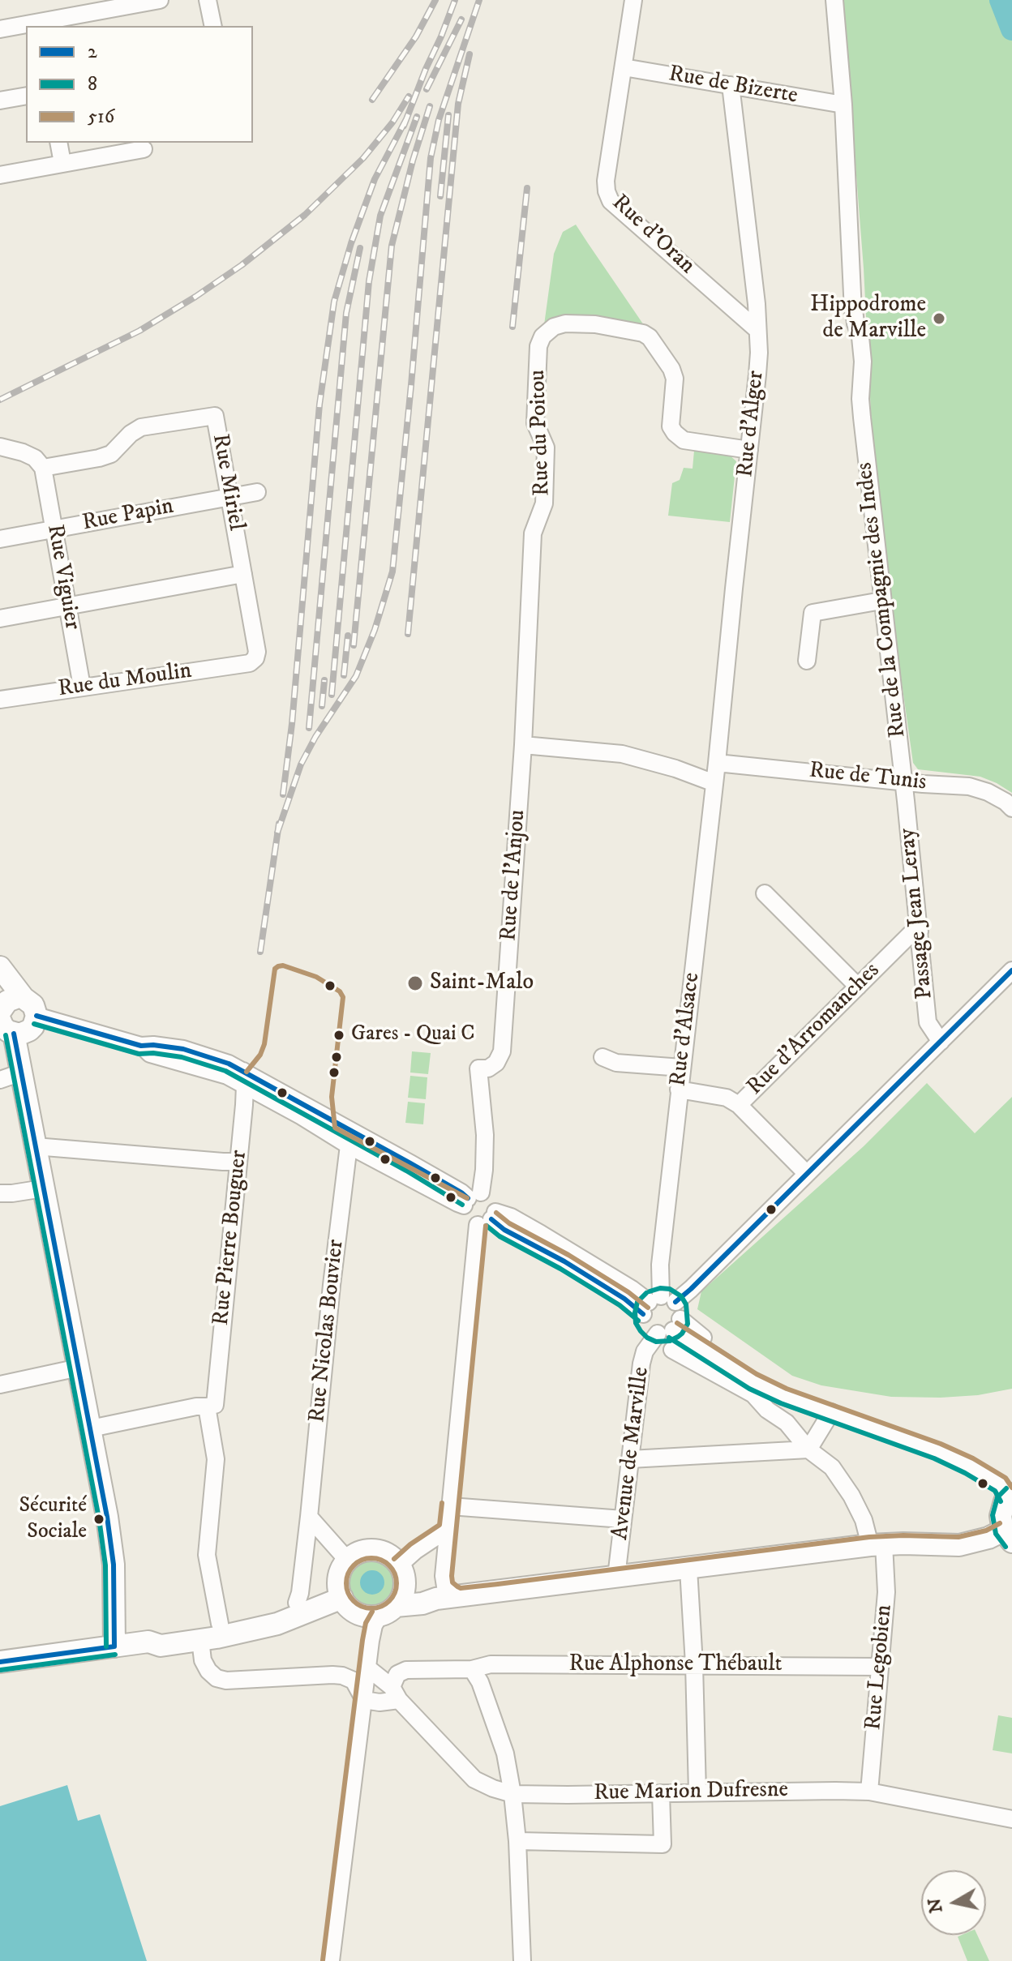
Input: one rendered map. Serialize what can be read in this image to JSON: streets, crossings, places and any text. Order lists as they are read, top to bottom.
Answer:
{
  "streets": {
    "street": [
      "Rue de Bizerte",
      "Rue d'Oran",
      "Rue d'Alger",
      "Rue du Poitou",
      "Rue Miriel",
      "Rue Papin",
      "Rue Viguier",
      "Rue de la Compagnie des Indes",
      "Rue du Moulin",
      "Rue de Tunis",
      "Rue de l'Anjou",
      "Passage Jean Leray",
      "Rue d'Alsace",
      "Rue d'Arromanches",
      "Rue Pierre Bouguer",
      "Rue Nicolas Bouvier",
      "Avenue de Marville",
      "Rue Alphonse Thébault",
      "Rue Legobien",
      "Rue Marion Dufresne"
    ]
  },
  "crossings": [
    ["Rue de Bizerte", "Rue d'Oran"],
    ["Rue de Bizerte", "Rue d'Alger"],
    ["Rue de Bizerte", "Rue de la Compagnie des Indes"],
    ["Rue d'Oran", "Rue d'Alger"],
    ["Rue d'Alger", "Rue du Poitou"],
    ["Rue d'Alger", "Rue de Tunis"],
    ["Rue d'Alger", "Rue d'Alsace"],
    ["Rue du Poitou", "Rue de l'Anjou"],
    ["Rue Miriel", "Rue Papin"],
    ["Rue Miriel", "Rue Viguier"],
    ["Rue Miriel", "Rue du Moulin"],
    ["Rue Papin", "Rue Viguier"],
    ["Rue Viguier", "Rue du Moulin"],
    ["Rue de la Compagnie des Indes", "Rue de Tunis"],
    ["Rue de la Compagnie des Indes", "Passage Jean Leray"],
    ["Rue de Tunis", "Passage Jean Leray"],
    ["Rue de Tunis", "Rue d'Alsace"],
    ["Passage Jean Leray", "Rue d'Arromanches"],
    ["Rue d'Alsace", "Avenue de Marville"],
    ["Rue Alphonse Thébault", "Rue Legobien"],
    ["Rue Alphonse Thébault", "Rue Marion Dufresne"],
    ["Rue Legobien", "Rue Marion Dufresne"]
  ],
  "places": [
    "Hippodrome de Marville",
    "Saint-Malo",
    "Gares - Quai C",
    "Sécurité Sociale"
  ],
  "lines": ["transit line 516", "transit line 2", "transit line 8"],
  "legend": ["2", "8", "516"],
  "north": "left"
}
